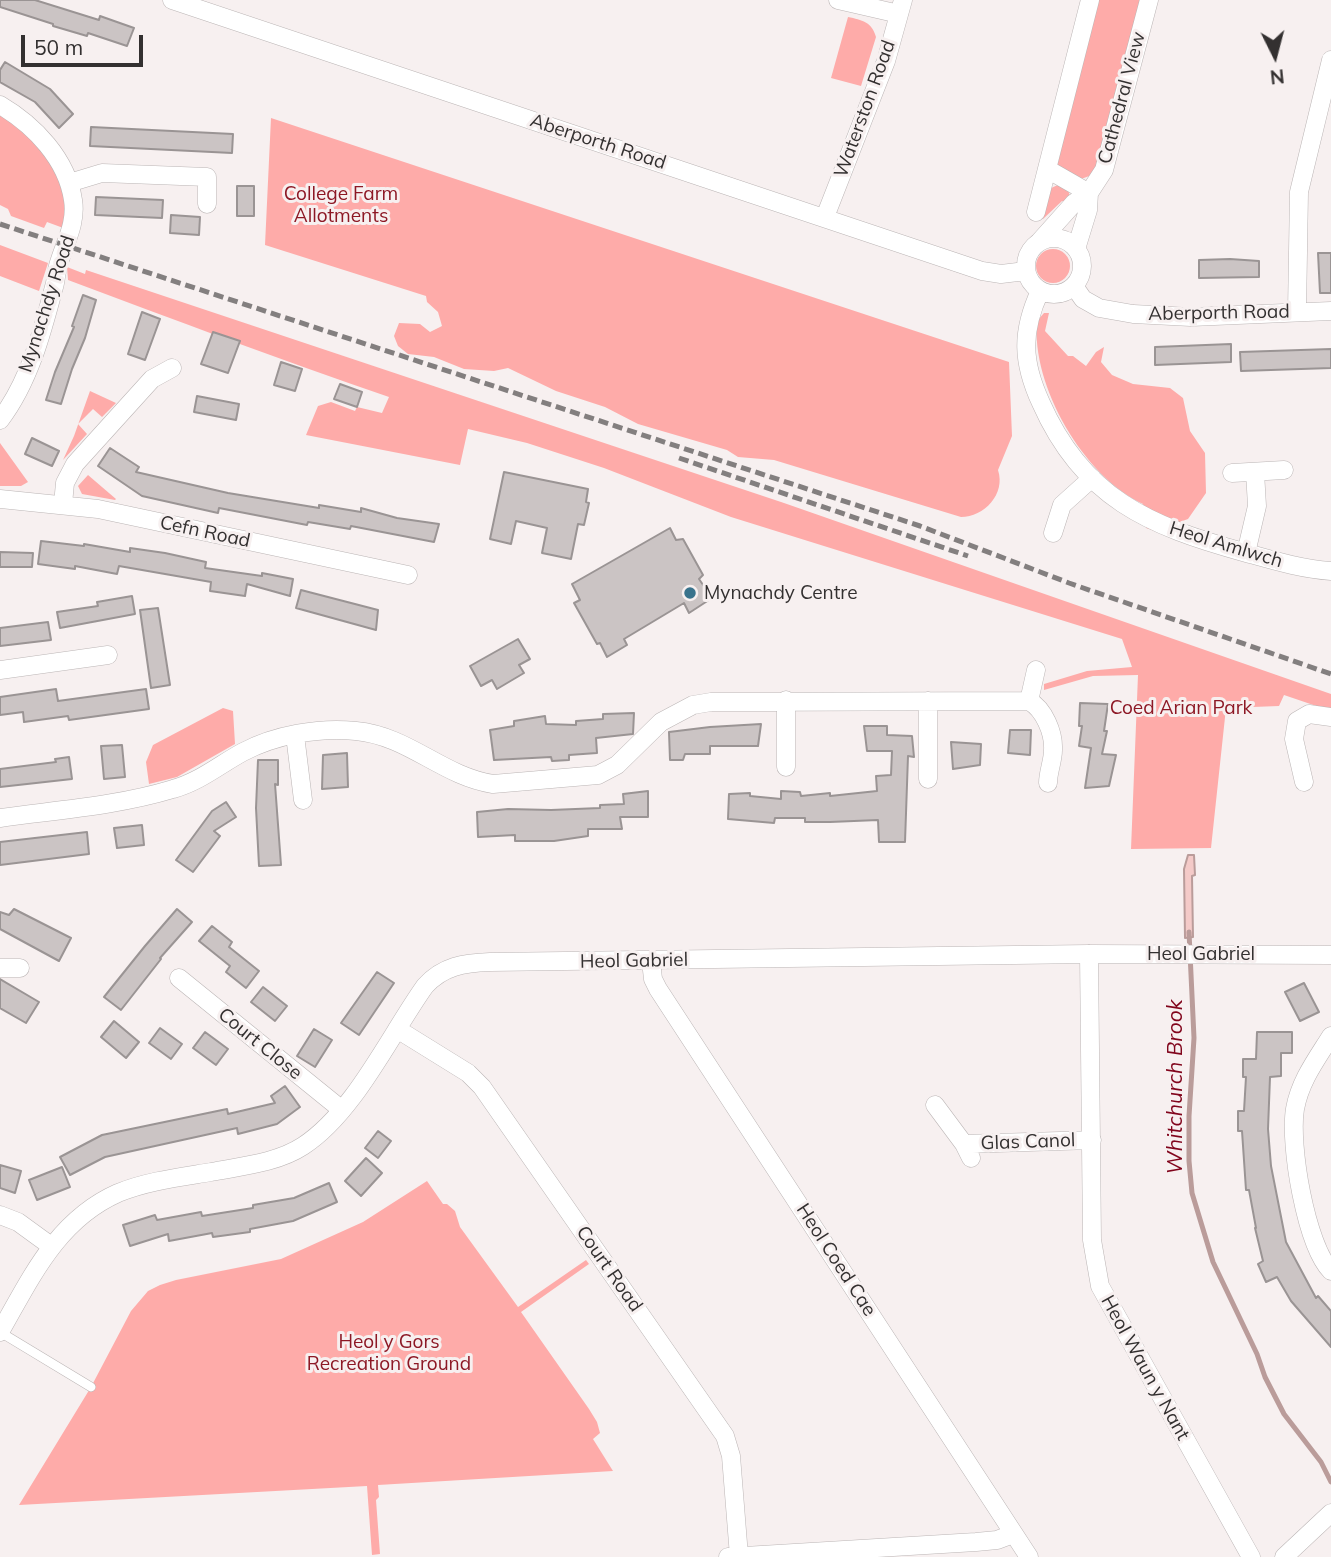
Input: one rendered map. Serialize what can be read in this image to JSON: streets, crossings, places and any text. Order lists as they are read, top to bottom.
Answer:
{
  "streets": {
    "street": [
      "Cathedral View",
      "Waterston Road",
      "Aberporth Road",
      "Mynachdy Road",
      "Cefn Road",
      "Heol Amlwch",
      "Heol Gabriel",
      "Court Close",
      "Glas Canol",
      "Heol Coed Cae",
      "Court Road",
      "Heol Waun y Nant"
    ]
  },
  "crossings": [
    ["Cathedral View", "Aberporth Road"],
    ["Cathedral View", "Heol Amlwch"],
    ["Waterston Road", "Aberporth Road"],
    ["Aberporth Road", "Heol Amlwch"],
    ["Heol Gabriel", "Court Close"],
    ["Heol Gabriel", "Heol Coed Cae"],
    ["Heol Gabriel", "Court Road"],
    ["Heol Gabriel", "Heol Waun y Nant"],
    ["Glas Canol", "Heol Waun y Nant"]
  ],
  "water": ["Whitchurch Brook"],
  "parks": ["College Farm Allotments", "Coed Arian Park", "Heol y Gors Recreation Ground"],
  "places": ["Mynachdy Centre"],
  "scale_bar": "50 m",
  "north": "bottom"
}
